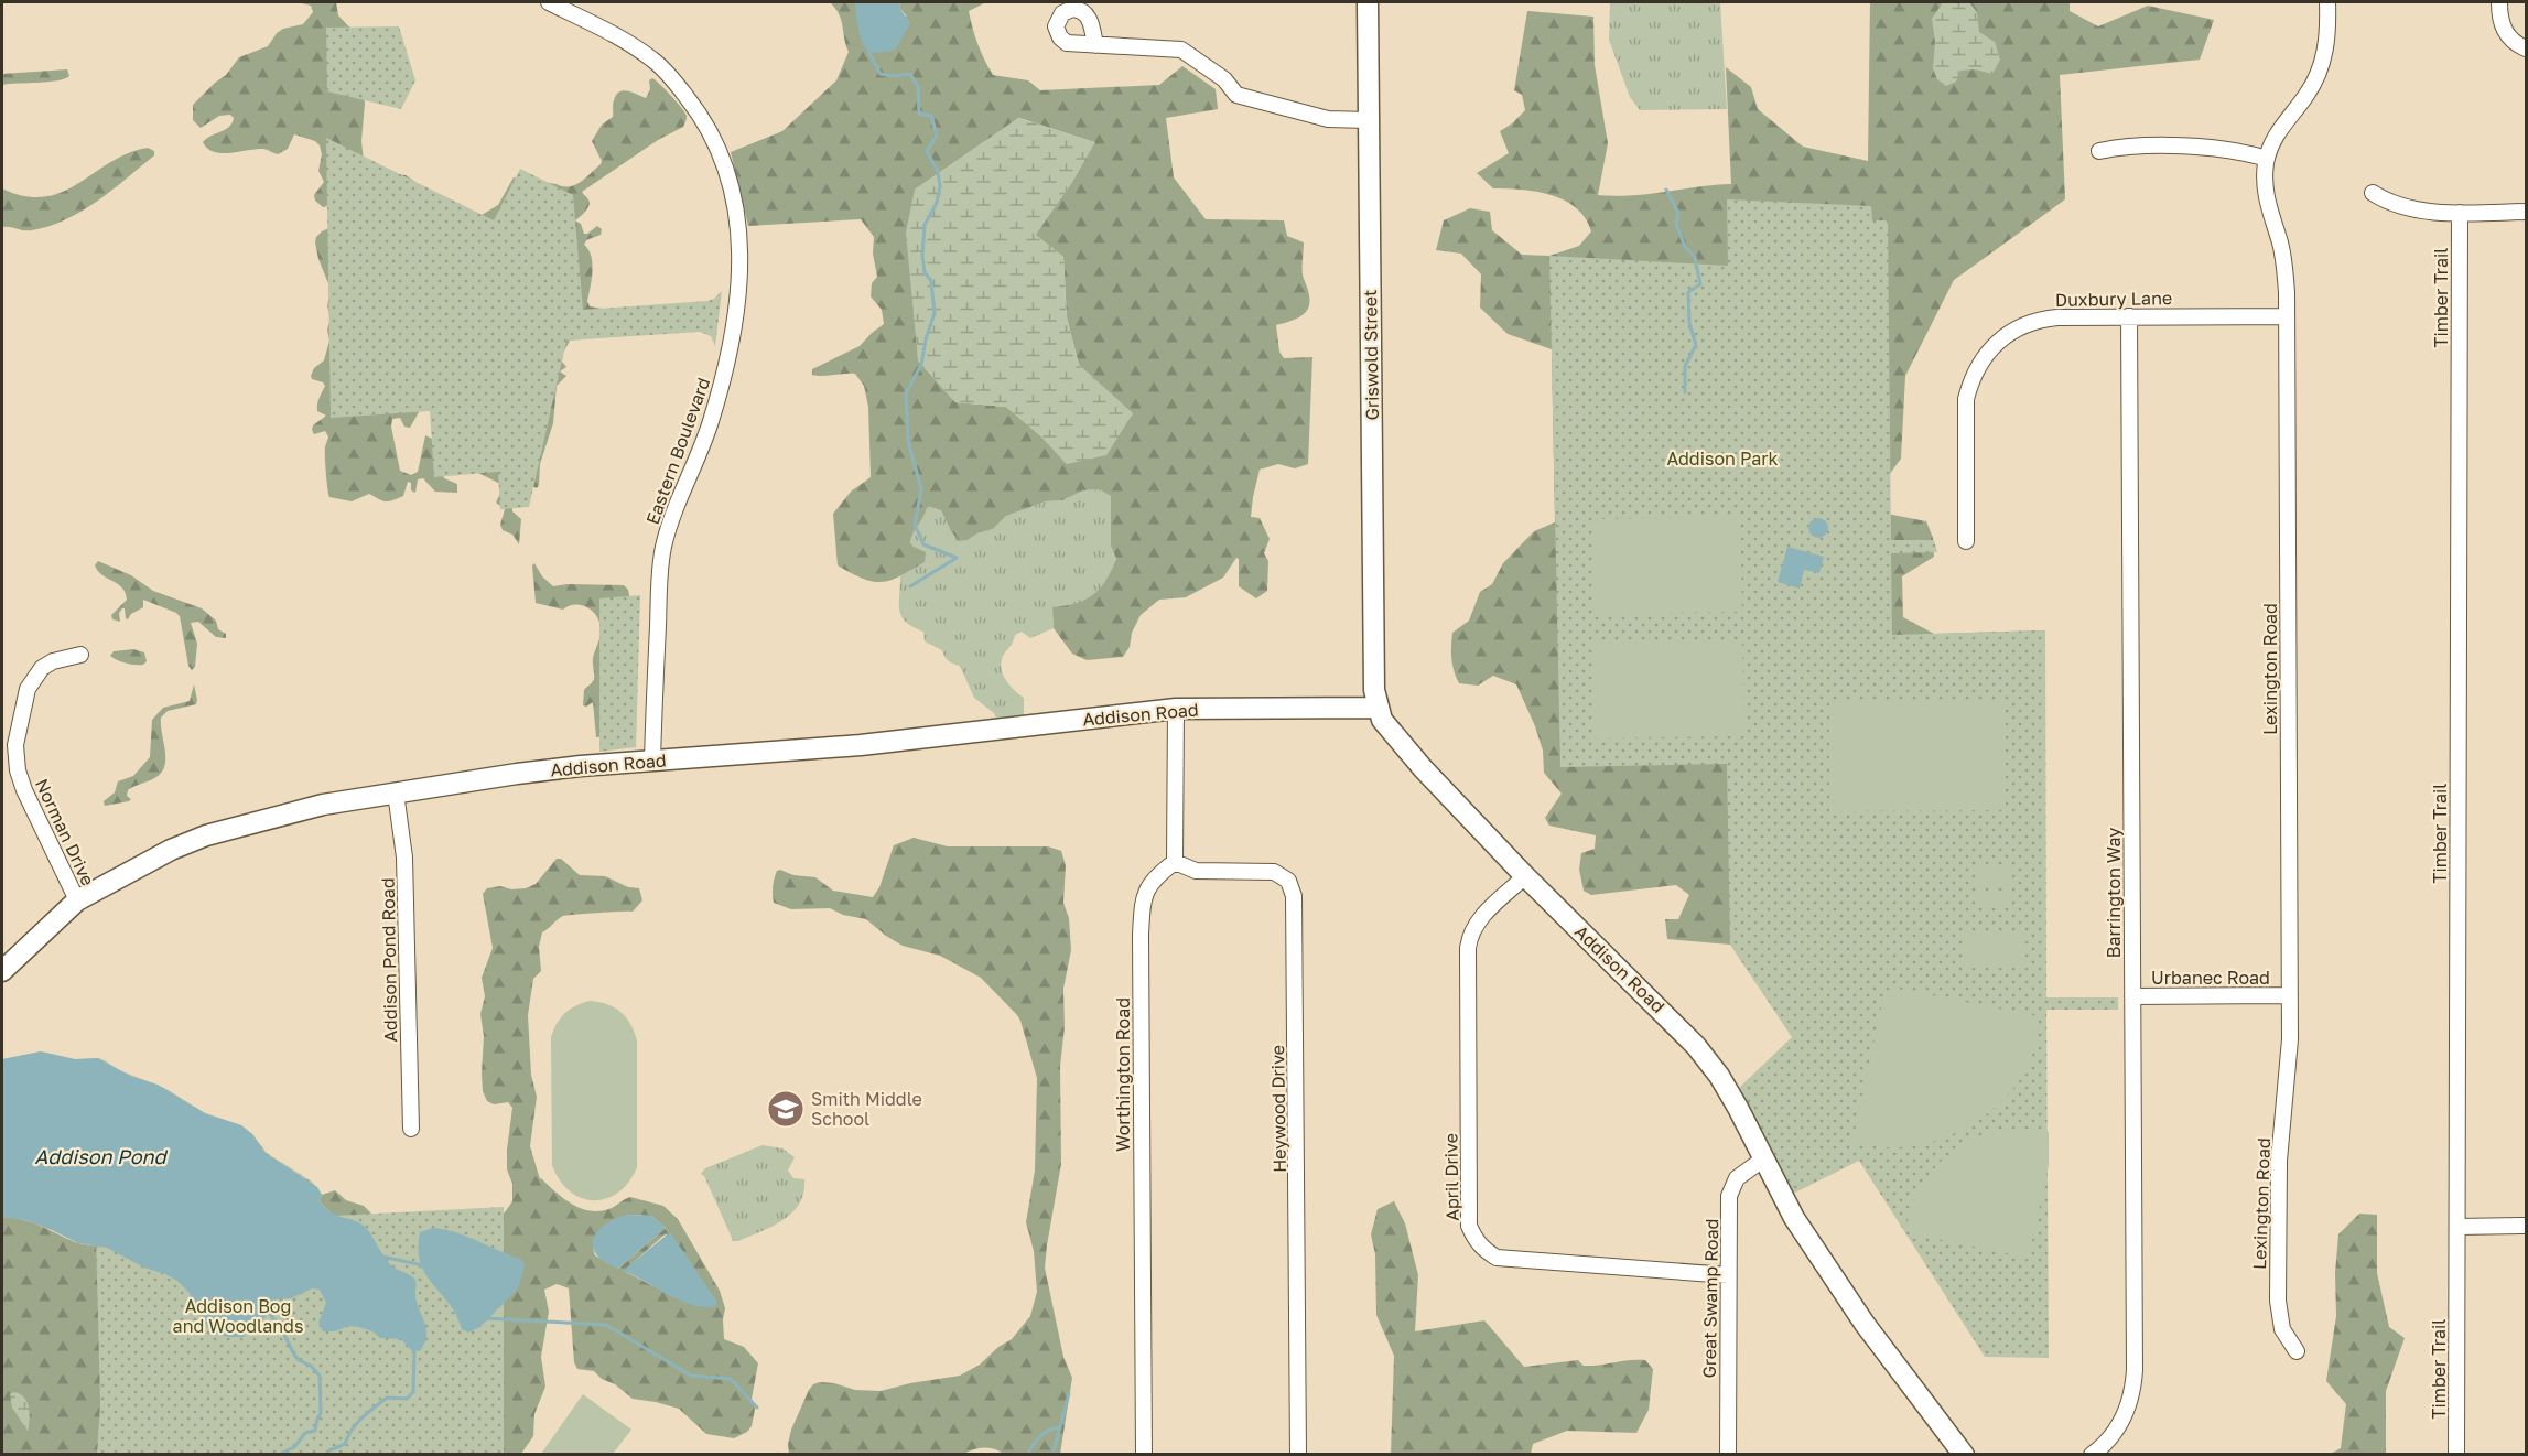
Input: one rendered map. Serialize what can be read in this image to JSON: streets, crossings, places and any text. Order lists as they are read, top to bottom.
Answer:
{
  "streets": {
    "main road": ["Griswold Street", "Addison Road"],
    "street": [
      "Timber Trail",
      "Duxbury Lane",
      "Eastern Boulevard",
      "Lexington Road",
      "Norman Drive",
      "Barrington Way",
      "Addison Pond Road",
      "Urbanec Road",
      "Worthington Road",
      "Heywood Drive",
      "April Drive",
      "Great Swamp Road"
    ]
  },
  "crossings": [
    ["Duxbury Lane", "Lexington Road"],
    ["Duxbury Lane", "Barrington Way"],
    ["Griswold Street", "Addison Road"],
    ["Eastern Boulevard", "Addison Road"],
    ["Lexington Road", "Urbanec Road"],
    ["Addison Road", "Norman Drive"],
    ["Addison Road", "Addison Pond Road"],
    ["Addison Road", "April Drive"],
    ["Addison Road", "Great Swamp Road"],
    ["Barrington Way", "Urbanec Road"],
    ["Worthington Road", "Heywood Drive"],
    ["April Drive", "Great Swamp Road"]
  ],
  "water": ["Addison Pond"],
  "parks": ["Addison Park", "Addison Bog and Woodlands"],
  "places": {
    "school or university": ["Smith Middle School"]
  }
}
